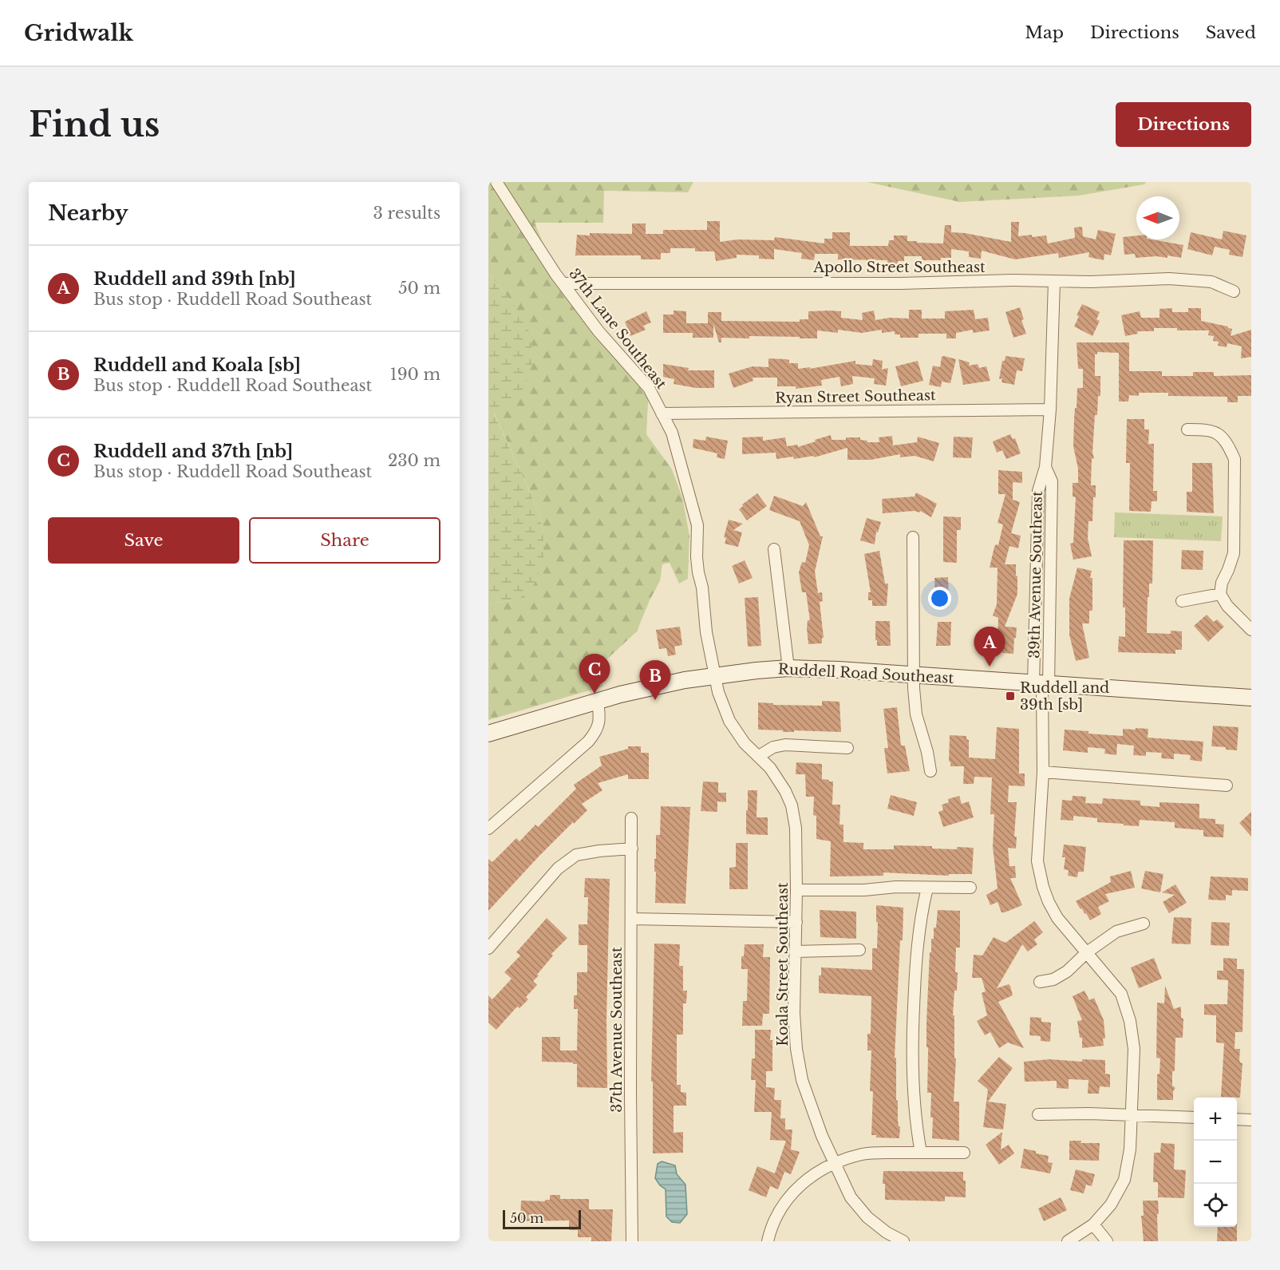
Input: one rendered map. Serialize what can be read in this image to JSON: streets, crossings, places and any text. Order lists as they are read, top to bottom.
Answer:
{
  "streets": {
    "main road": ["Ruddell Road Southeast"],
    "street": [
      "Apollo Street Southeast",
      "37th Lane Southeast",
      "Ryan Street Southeast",
      "39th Avenue Southeast",
      "Koala Street Southeast",
      "37th Avenue Southeast"
    ]
  },
  "crossings": [
    ["Apollo Street Southeast", "37th Lane Southeast"],
    ["Apollo Street Southeast", "39th Avenue Southeast"],
    ["37th Lane Southeast", "Ryan Street Southeast"],
    ["37th Lane Southeast", "Ruddell Road Southeast"],
    ["37th Lane Southeast", "Koala Street Southeast"],
    ["Ryan Street Southeast", "39th Avenue Southeast"],
    ["39th Avenue Southeast", "Ruddell Road Southeast"],
    ["Ruddell Road Southeast", "Koala Street Southeast"]
  ],
  "places": {
    "transit": ["Ruddell and 39th [sb]"]
  },
  "scale_bar": "50 m",
  "north": "left",
  "page": {
    "header": "Gridwalk",
    "nav": ["Map", "Directions", "Saved"],
    "buttons": [
      "Directions",
      ["Save", "Share"]
    ],
    "title": "Find us",
    "heading": ["Nearby", "3 results"],
    "list": [
      {
        "mark": "A",
        "name": "Ruddell and 39th [nb]",
        "note": "Bus stop · Ruddell Road Southeast",
        "value": "50 m"
      },
      {
        "mark": "B",
        "name": "Ruddell and Koala [sb]",
        "note": "Bus stop · Ruddell Road Southeast",
        "value": "190 m"
      },
      {
        "mark": "C",
        "name": "Ruddell and 37th [nb]",
        "note": "Bus stop · Ruddell Road Southeast",
        "value": "230 m"
      }
    ],
    "pins": ["A", "C", "B"],
    "map_buttons": ["+", "−"],
    "scale": "50 m"
  }
}
